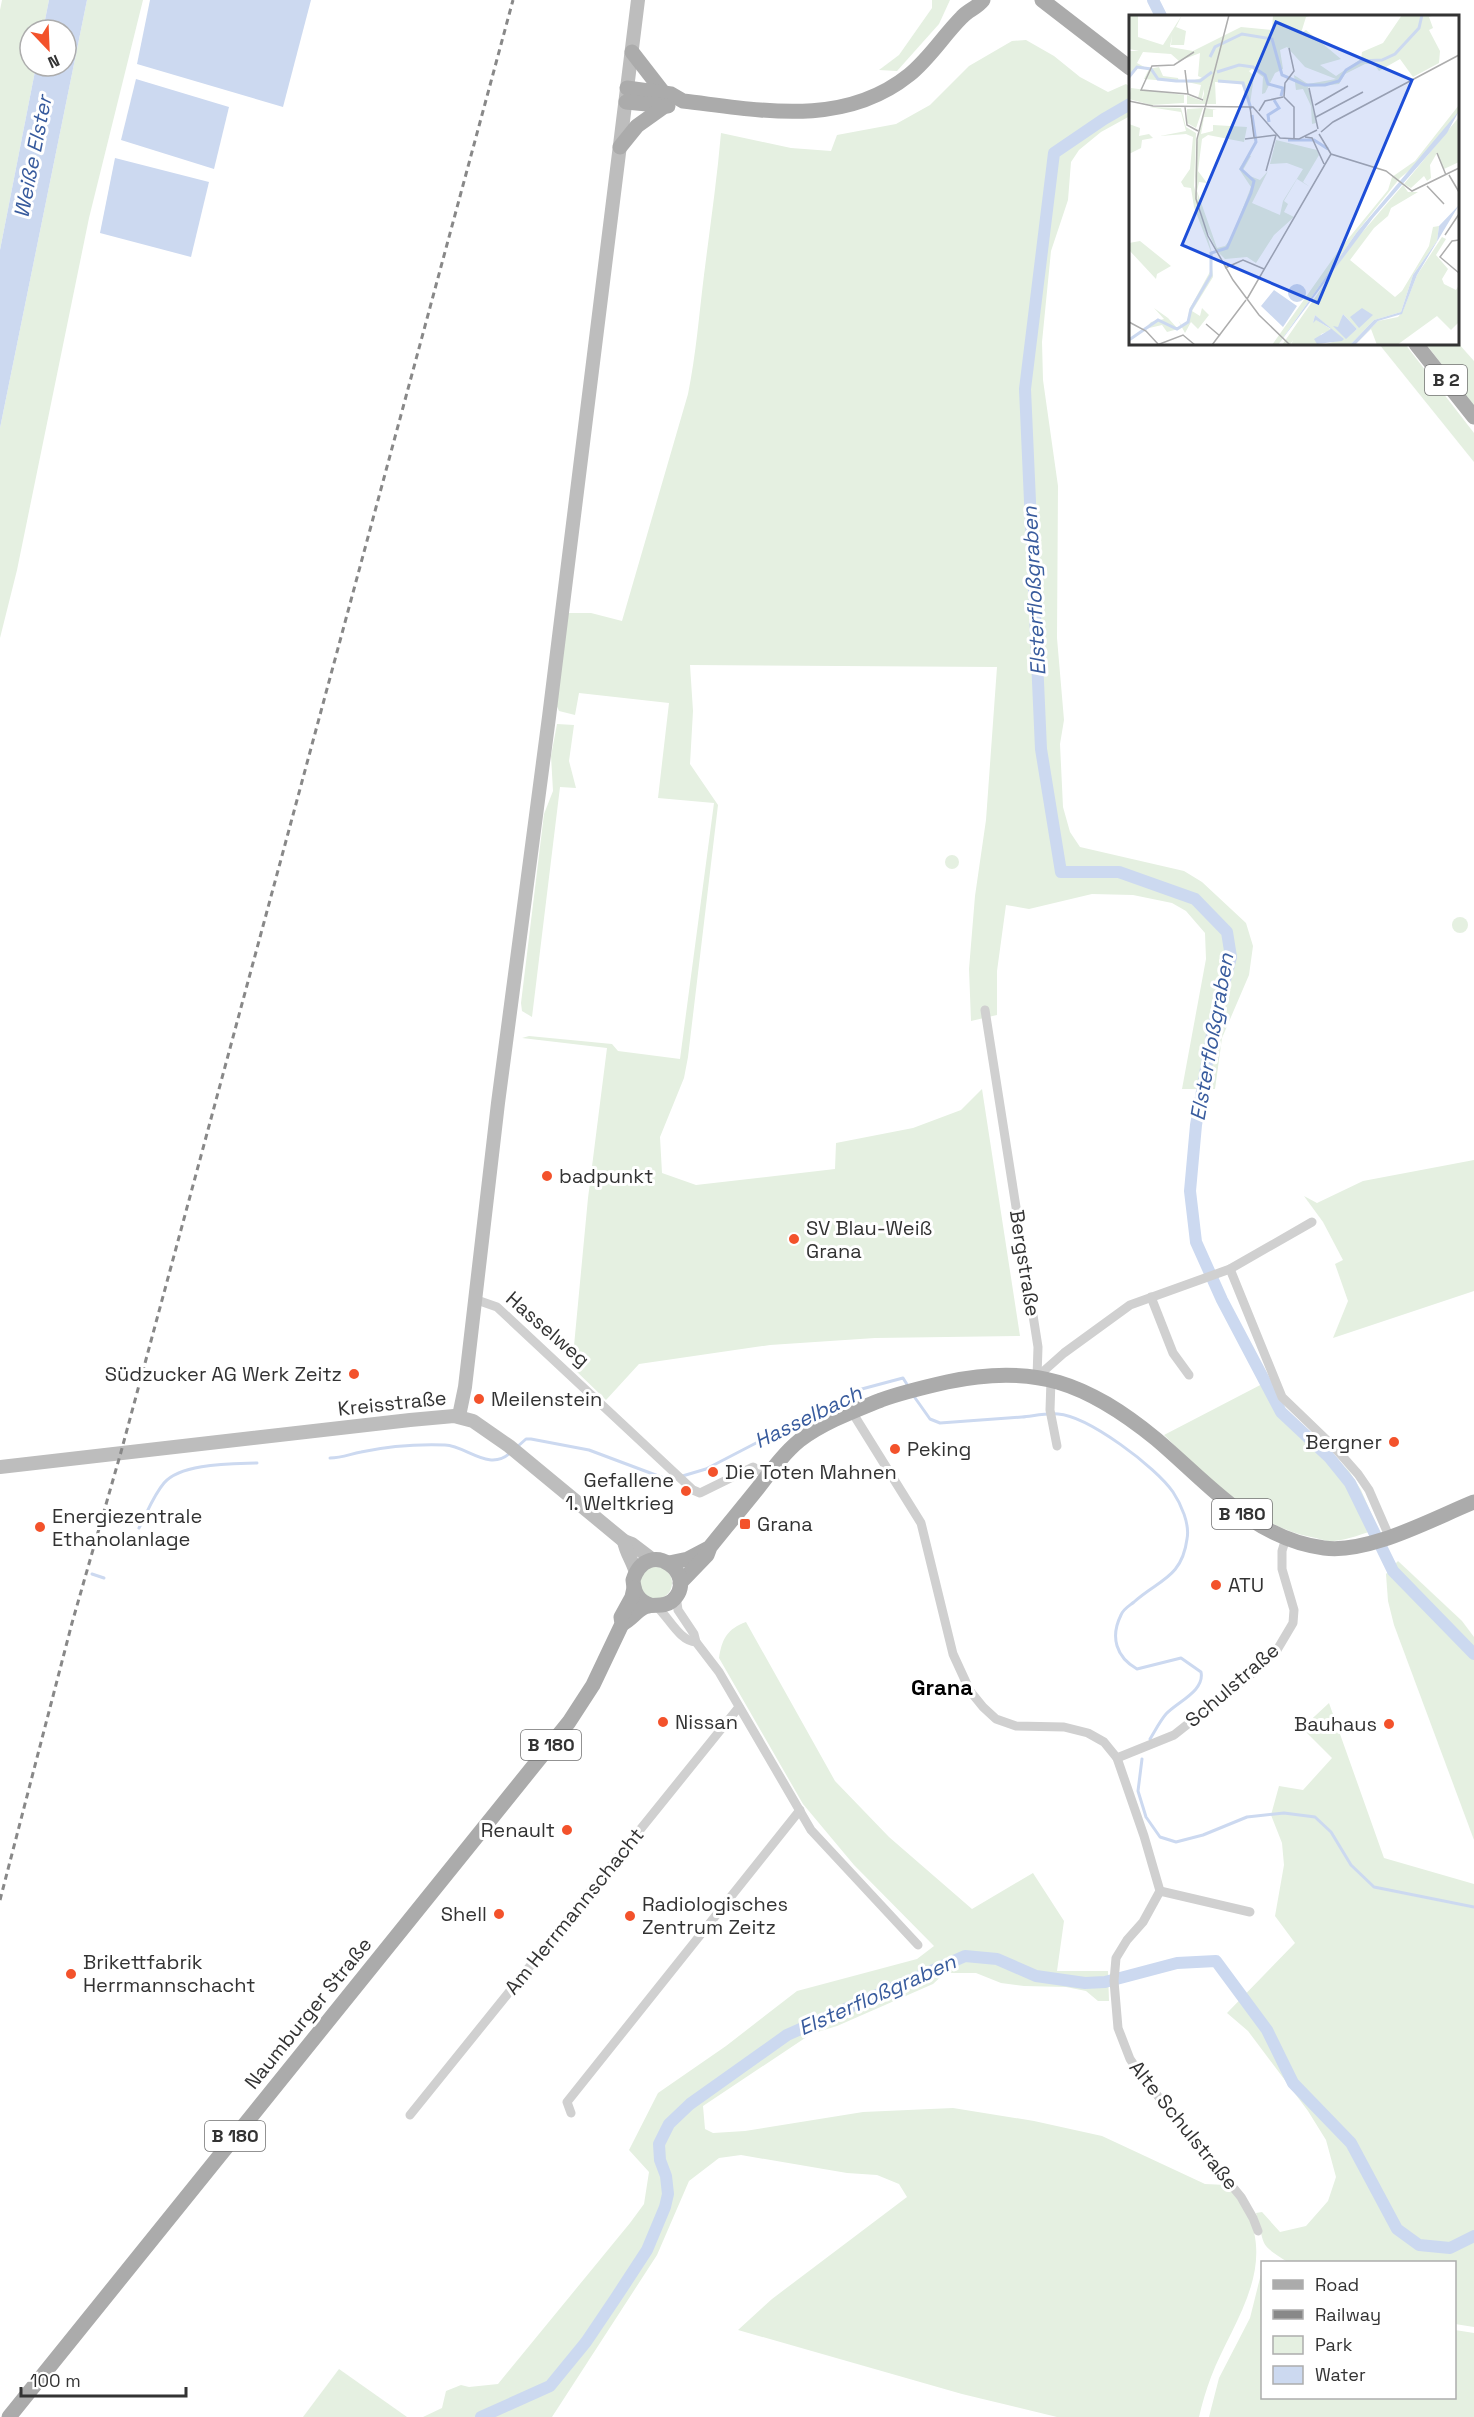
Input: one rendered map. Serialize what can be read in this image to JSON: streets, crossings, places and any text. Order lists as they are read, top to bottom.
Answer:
{
  "streets": {
    "main road": [
      "B 2",
      "Hasselweg",
      "Kreisstraße",
      "B 180",
      "Naumburger Straße"
    ],
    "street": [
      "Bergstraße",
      "Schulstraße",
      "Am Herrmannschacht",
      "Alte Schulstraße"
    ]
  },
  "crossings": [
    ["Bergstraße", "B 180"],
    ["Hasselweg", "Kreisstraße"],
    ["Hasselweg", "B 180"],
    ["Kreisstraße", "B 180"],
    ["Kreisstraße", "Naumburger Straße"],
    ["B 180", "Schulstraße"],
    ["B 180", "Naumburger Straße"]
  ],
  "districts": ["Grana"],
  "water": ["Weiße Elster", "Elsterfloßgraben", "Hasselbach"],
  "places": {
    "other": [
      "badpunkt",
      "SV Blau-Weiß Grana",
      "Südzucker AG Werk Zeitz",
      "Meilenstein",
      "Bergner",
      "Peking",
      "Die Toten Mahnen",
      "Gefallene 1. Weltkrieg",
      "Energiezentrale Ethanolanlage",
      "ATU",
      "Nissan",
      "Bauhaus",
      "Renault",
      "Shell",
      "Radiologisches Zentrum Zeitz",
      "Brikettfabrik Herrmannschacht"
    ],
    "transit": ["Grana"]
  },
  "legend": [
    "Road",
    "Railway",
    "Park",
    "Water"
  ],
  "scale_bar": "100 m",
  "north": "bottom right"
}
